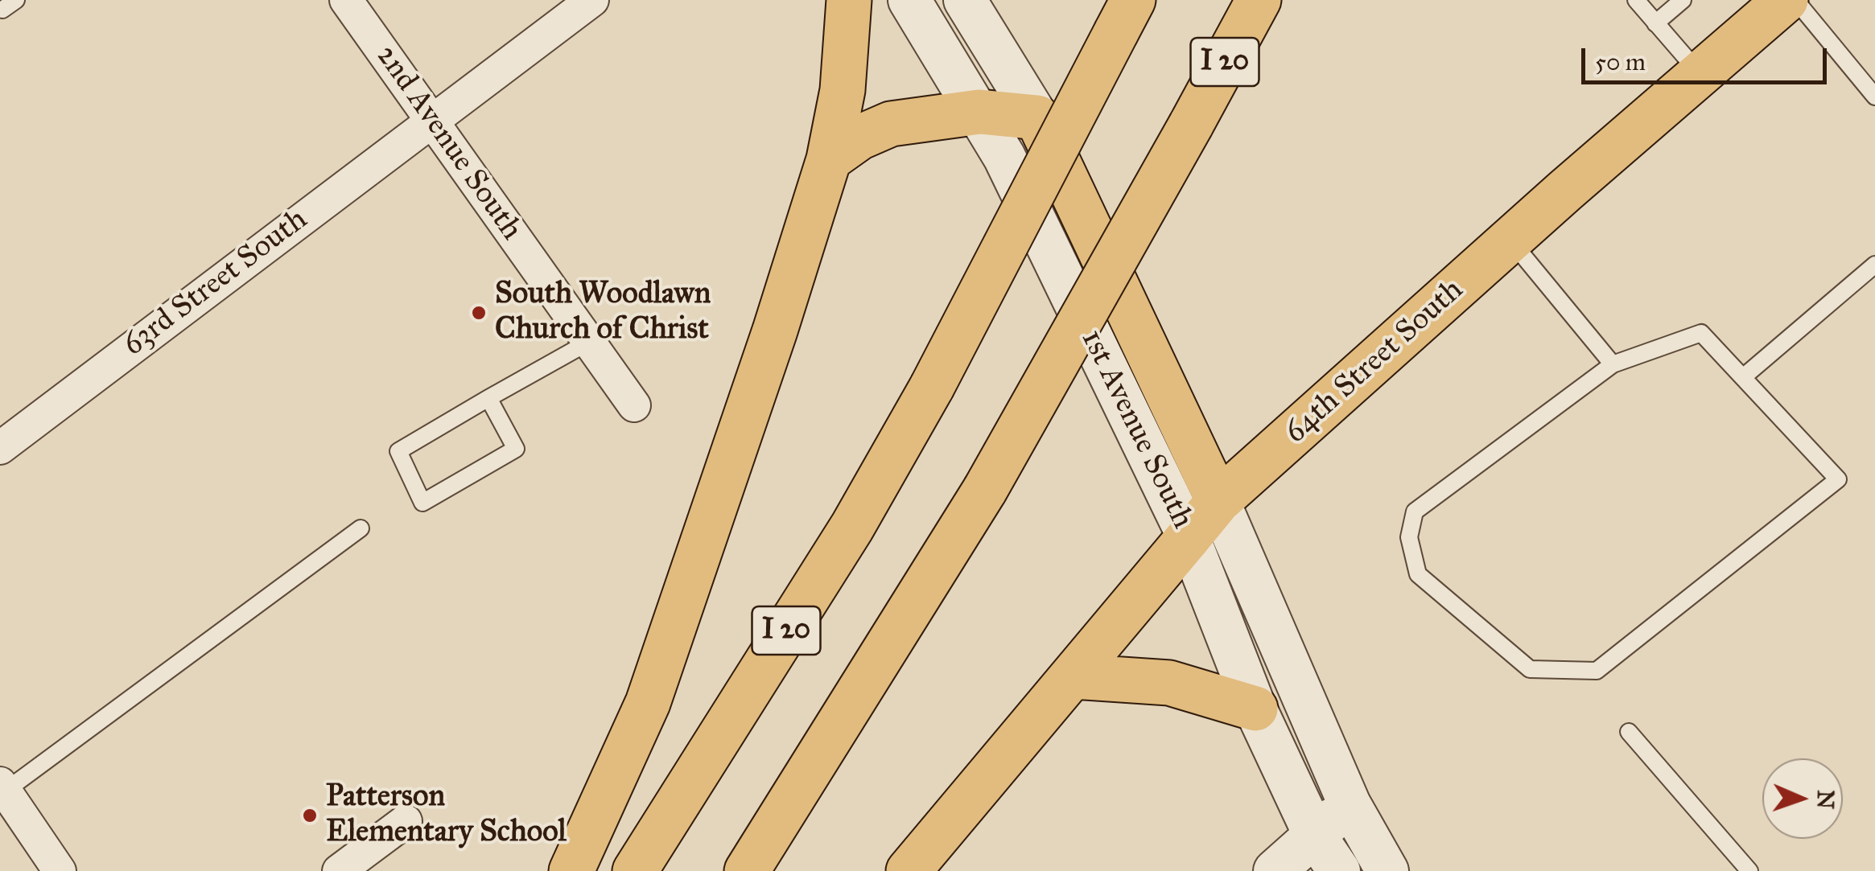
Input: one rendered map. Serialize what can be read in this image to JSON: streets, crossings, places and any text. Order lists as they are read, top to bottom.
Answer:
{
  "streets": {
    "main road": ["I 20", "64th Street South", "1st Avenue South"],
    "street": ["2nd Avenue South", "63rd Street South"]
  },
  "crossings": [
    ["2nd Avenue South", "63rd Street South"],
    ["64th Street South", "1st Avenue South"]
  ],
  "places": ["South Woodlawn Church of Christ", "Patterson Elementary School"],
  "scale_bar": "50 m",
  "north": "right"
}
